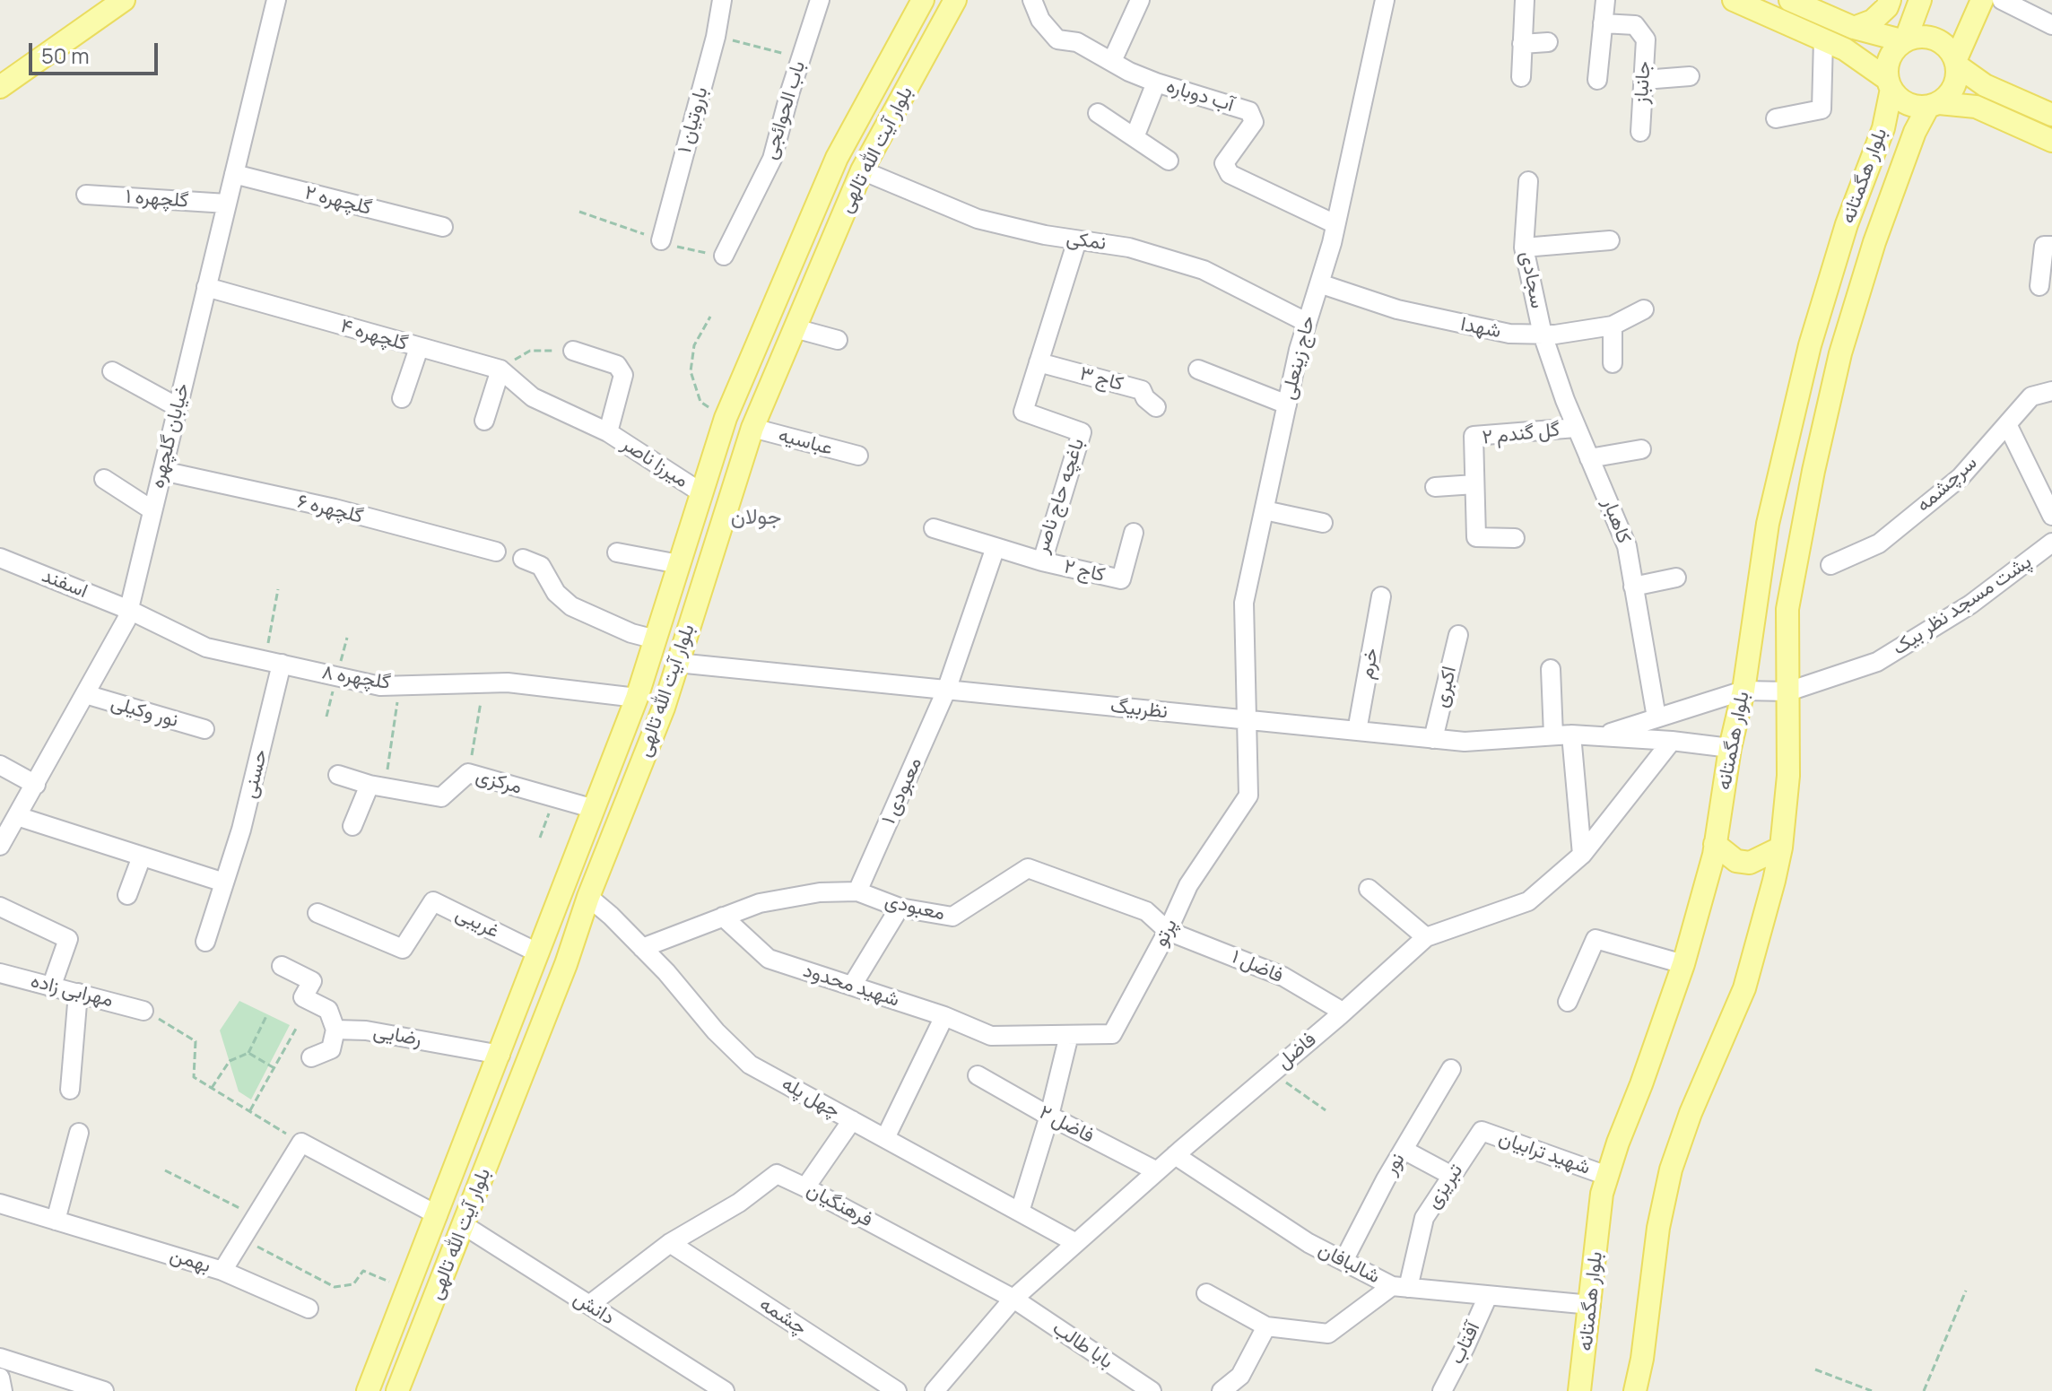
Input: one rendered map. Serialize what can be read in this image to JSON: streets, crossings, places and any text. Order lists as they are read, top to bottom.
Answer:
{
  "streets": {
    "main road": ["بلوار آیت الله تالهی", "بلوار هگمتانه"],
    "street": [
      "جانباز",
      "آب دوباره",
      "باب الحوائجی",
      "۱ باروتیان",
      "گلچهره ۱",
      "گلچهره ۲",
      "نمکی",
      "سجادی",
      "شهدا",
      "گلچهره ۴",
      "حاج زینعلی",
      "کاج ۳",
      "گل گندم ۲",
      "خیابان گلچهره",
      "عباسیه",
      "میرزا ناصر",
      "سرچشمه",
      "باغچه حاج ناصر",
      "گلچهره ۶",
      "کاهبار",
      "کاج ۲",
      "اسفند",
      "پشت مسجد نظر بیک",
      "خرم",
      "گلچهره ۸",
      "اکبری",
      "نظربیگ",
      "نور وکیلی",
      "حسنی",
      "مرکزی",
      "معبودی ۱",
      "معبودی",
      "غریبی",
      "پرتو",
      "فاضل ۱",
      "شهید محدود",
      "مهرابی زاده",
      "رضایی",
      "فاضل",
      "چهل پله",
      "فاضل ۲",
      "شهید ترابیان",
      "نور",
      "تبریزی",
      "فرهنگیان",
      "بهمن",
      "شالبافان",
      "دانش",
      "چشمه",
      "آفتاب",
      "بابا طالب"
    ]
  },
  "crossings": [
    ["آب دوباره", "حاج زینعلی"],
    ["بلوار آیت الله تالهی", "نمکی"],
    ["بلوار آیت الله تالهی", "عباسیه"],
    ["بلوار آیت الله تالهی", "میرزا ناصر"],
    ["بلوار آیت الله تالهی", "گلچهره ۸"],
    ["بلوار آیت الله تالهی", "نظربیگ"],
    ["بلوار آیت الله تالهی", "مرکزی"],
    ["بلوار آیت الله تالهی", "غریبی"],
    ["بلوار آیت الله تالهی", "رضایی"],
    ["بلوار آیت الله تالهی", "چهل پله"],
    ["بلوار آیت الله تالهی", "دانش"],
    ["بلوار هگمتانه", "پشت مسجد نظر بیک"],
    ["بلوار هگمتانه", "نظربیگ"],
    ["بلوار هگمتانه", "شهید ترابیان"],
    ["بلوار هگمتانه", "شالبافان"],
    ["گلچهره ۱", "خیابان گلچهره"],
    ["گلچهره ۲", "خیابان گلچهره"],
    ["نمکی", "حاج زینعلی"],
    ["نمکی", "باغچه حاج ناصر"],
    ["سجادی", "شهدا"],
    ["سجادی", "کاهبار"],
    ["شهدا", "حاج زینعلی"],
    ["شهدا", "کاهبار"],
    ["گلچهره ۴", "خیابان گلچهره"],
    ["گلچهره ۴", "میرزا ناصر"],
    ["حاج زینعلی", "نظربیگ"],
    ["حاج زینعلی", "پرتو"],
    ["کاج ۳", "باغچه حاج ناصر"],
    ["گل گندم ۲", "کاهبار"],
    ["خیابان گلچهره", "گلچهره ۶"],
    ["خیابان گلچهره", "اسفند"],
    ["خیابان گلچهره", "گلچهره ۸"],
    ["خیابان گلچهره", "نور وکیلی"],
    ["باغچه حاج ناصر", "کاج ۲"],
    ["کاهبار", "نظربیگ"],
    ["اسفند", "گلچهره ۸"],
    ["پشت مسجد نظر بیک", "نظربیگ"],
    ["خرم", "نظربیگ"],
    ["گلچهره ۸", "حسنی"],
    ["اکبری", "نظربیگ"],
    ["نظربیگ", "معبودی ۱"],
    ["نظربیگ", "پرتو"],
    ["نظربیگ", "فاضل"],
    ["معبودی ۱", "معبودی"],
    ["معبودی", "پرتو"],
    ["معبودی", "فاضل ۱"],
    ["معبودی", "شهید محدود"],
    ["معبودی", "چهل پله"],
    ["پرتو", "فاضل ۱"],
    ["پرتو", "شهید محدود"],
    ["فاضل ۱", "فاضل"],
    ["فاضل", "چهل پله"],
    ["فاضل", "فاضل ۲"],
    ["فاضل", "فرهنگیان"],
    ["فاضل", "شالبافان"],
    ["فاضل", "بابا طالب"],
    ["شهید ترابیان", "تبریزی"],
    ["نور", "شالبافان"],
    ["تبریزی", "شالبافان"],
    ["فرهنگیان", "چشمه"],
    ["فرهنگیان", "بابا طالب"],
    ["شالبافان", "آفتاب"]
  ],
  "districts": ["جولان"],
  "scale_bar": "50 m"
}
